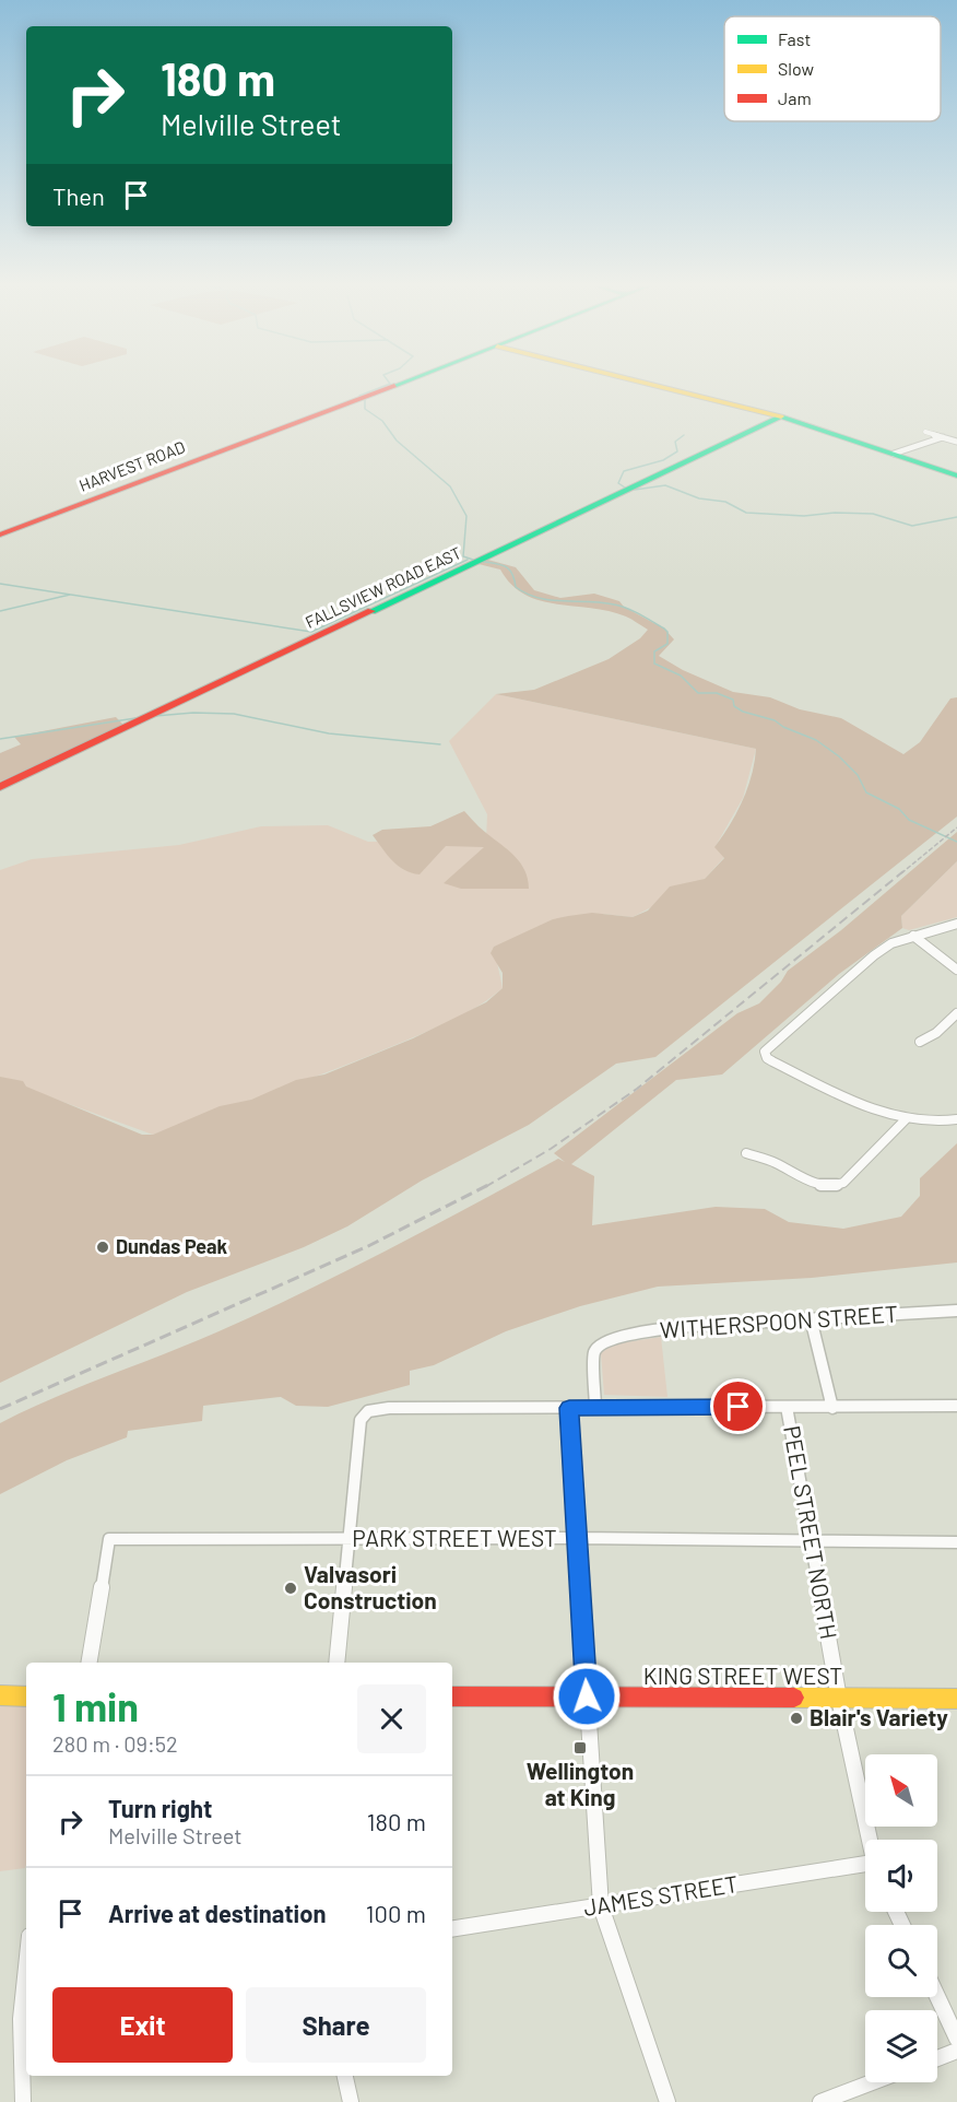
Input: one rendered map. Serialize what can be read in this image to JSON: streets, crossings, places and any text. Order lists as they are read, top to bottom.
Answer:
{
  "streets": {
    "street": [
      "HARVEST ROAD",
      "FALLSVIEW ROAD EAST",
      "WITHERSPOON STREET",
      "PEEL STREET NORTH",
      "PARK STREET WEST",
      "KING STREET WEST",
      "JAMES STREET"
    ]
  },
  "crossings": [
    ["PEEL STREET NORTH", "PARK STREET WEST"],
    ["PEEL STREET NORTH", "KING STREET WEST"]
  ],
  "places": {
    "other": ["Dundas Peak", "Valvasori Construction", "Blair's Variety"],
    "transit": ["Wellington at King"]
  },
  "legend": ["Fast", "Slow", "Jam"],
  "north": "top left",
  "page": {
    "turn": ["180 m", "Melville Street"],
    "then": "Then",
    "heading": ["1 min", "280 m · 09:52"],
    "list": [
      {
        "name": "Turn right",
        "note": "Melville Street",
        "value": "180 m"
      },
      {
        "name": "Arrive at destination",
        "value": "100 m"
      }
    ],
    "buttons": ["Exit", "Share"]
  }
}
